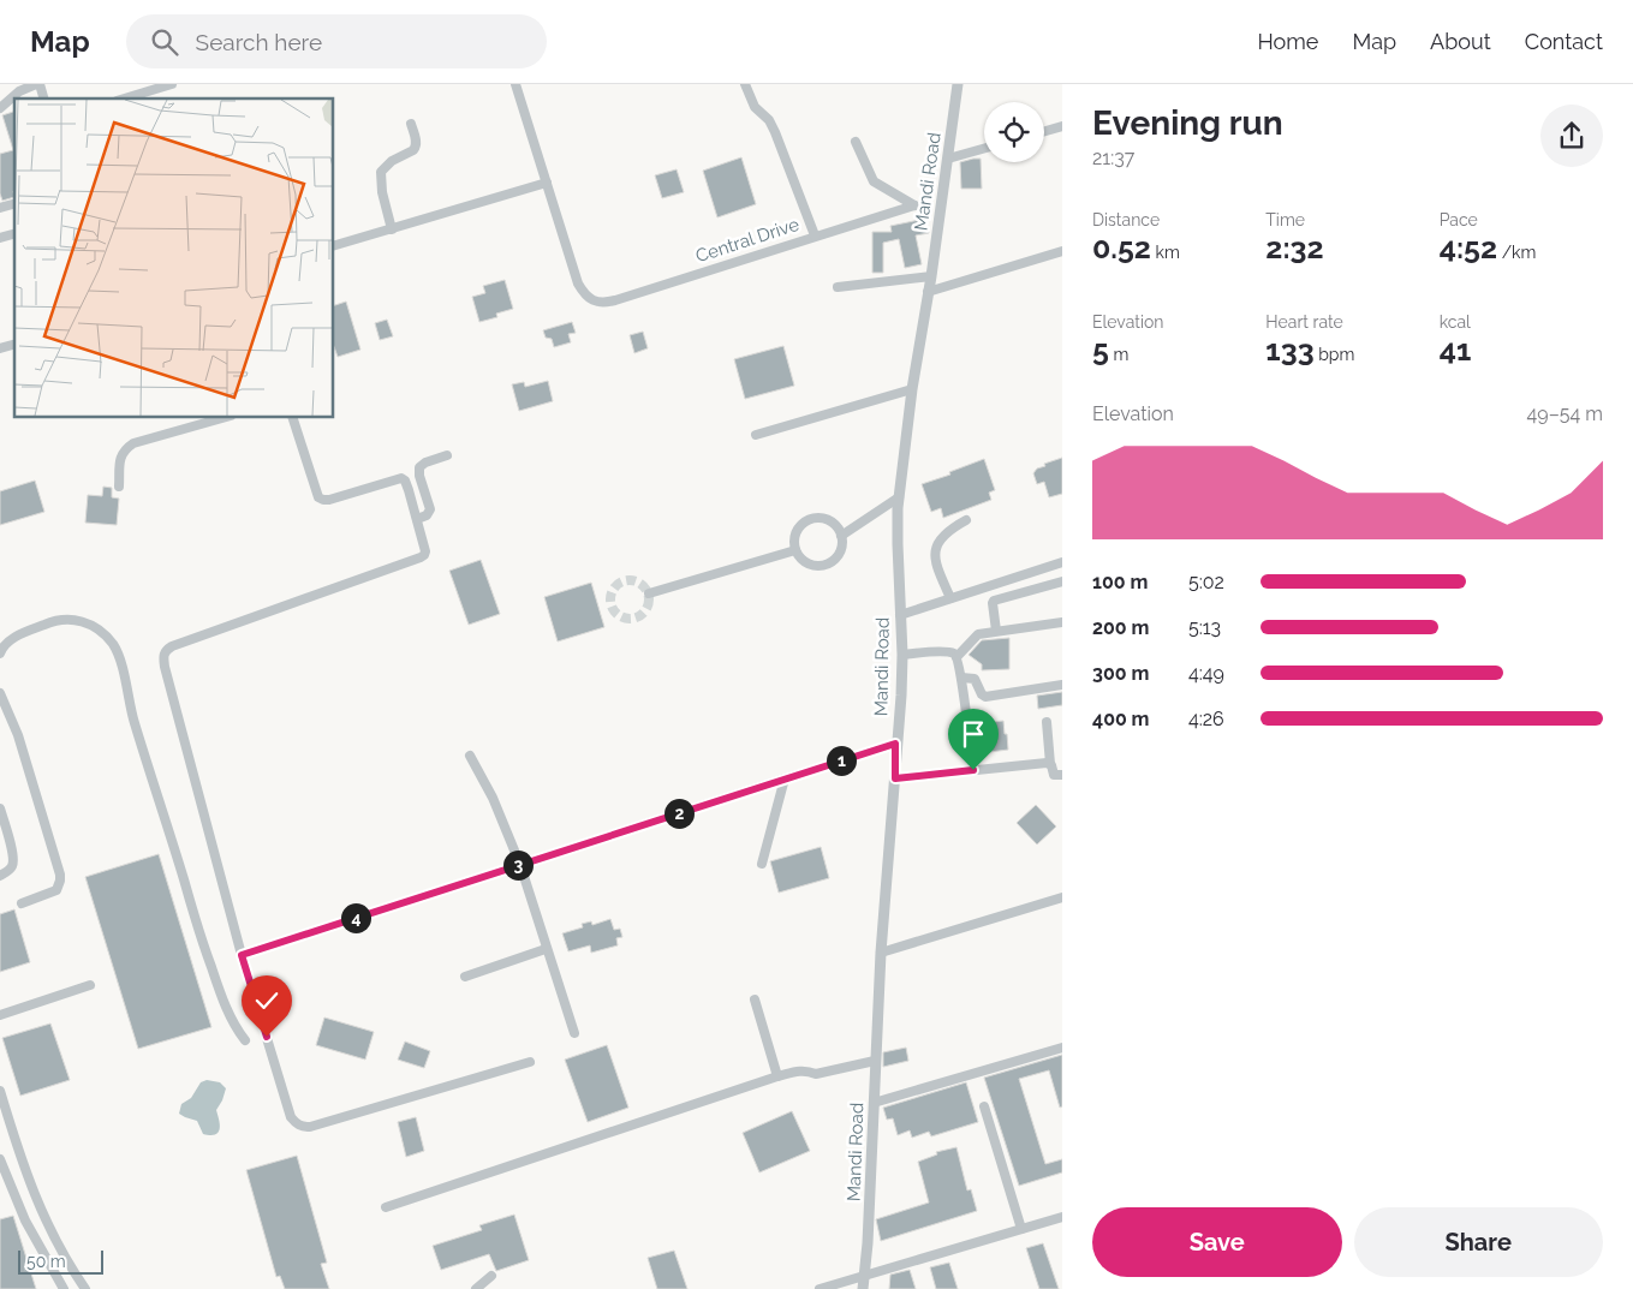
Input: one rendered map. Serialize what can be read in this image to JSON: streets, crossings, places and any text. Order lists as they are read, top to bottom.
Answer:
{
  "streets": {
    "street": ["Mandi Road", "Central Drive"]
  },
  "scale_bar": "50 m",
  "page": {
    "header": "Map",
    "search": "Search here",
    "nav": [
      "Home",
      "Map",
      "About",
      "Contact"
    ],
    "heading": ["Evening run", "21:37"],
    "stats": [
      ["Distance", "0.52 km"],
      ["Time", "2:32"],
      ["Pace", "4:52 /km"],
      ["Elevation", "5 m"],
      ["Heart rate", "133 bpm"],
      ["kcal", "41"]
    ],
    "chart": ["Elevation", "49–54 m"],
    "list": [
      {
        "name": "100 m",
        "note": "5:02"
      },
      {
        "name": "200 m",
        "note": "5:13"
      },
      {
        "name": "300 m",
        "note": "4:49"
      },
      {
        "name": "400 m",
        "note": "4:26"
      }
    ],
    "pins": [
      "1",
      "2",
      "3",
      "4"
    ],
    "buttons": ["Save", "Share"],
    "scale": "50 m"
  }
}
